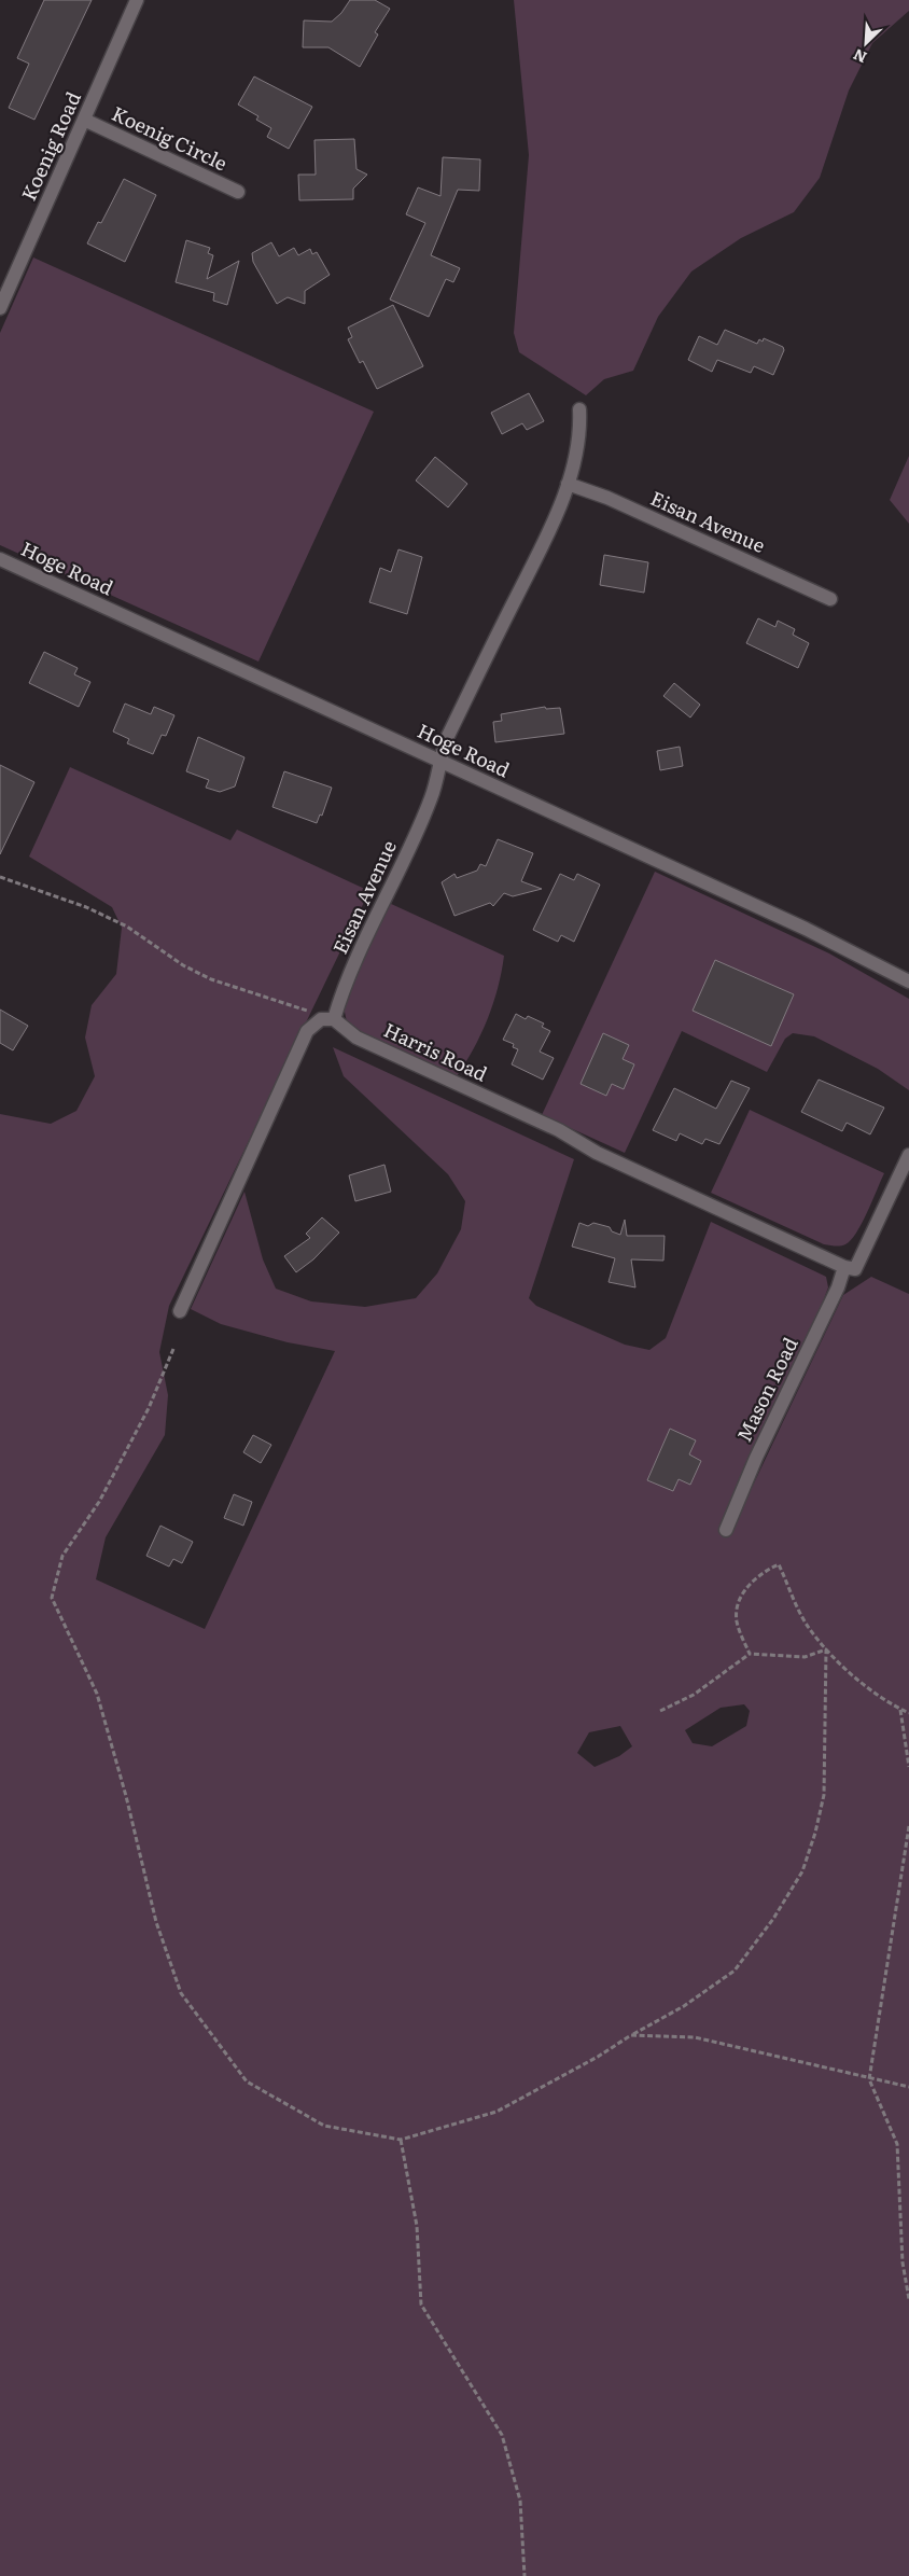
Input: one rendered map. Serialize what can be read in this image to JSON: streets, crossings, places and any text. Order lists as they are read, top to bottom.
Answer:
{
  "streets": {
    "street": [
      "Koenig Circle",
      "Koenig Road",
      "Eisan Avenue",
      "Hoge Road",
      "Harris Road",
      "Mason Road"
    ]
  },
  "crossings": [
    ["Koenig Circle", "Koenig Road"],
    ["Eisan Avenue", "Hoge Road"],
    ["Eisan Avenue", "Harris Road"],
    ["Harris Road", "Mason Road"]
  ],
  "north": "bottom left"
}
